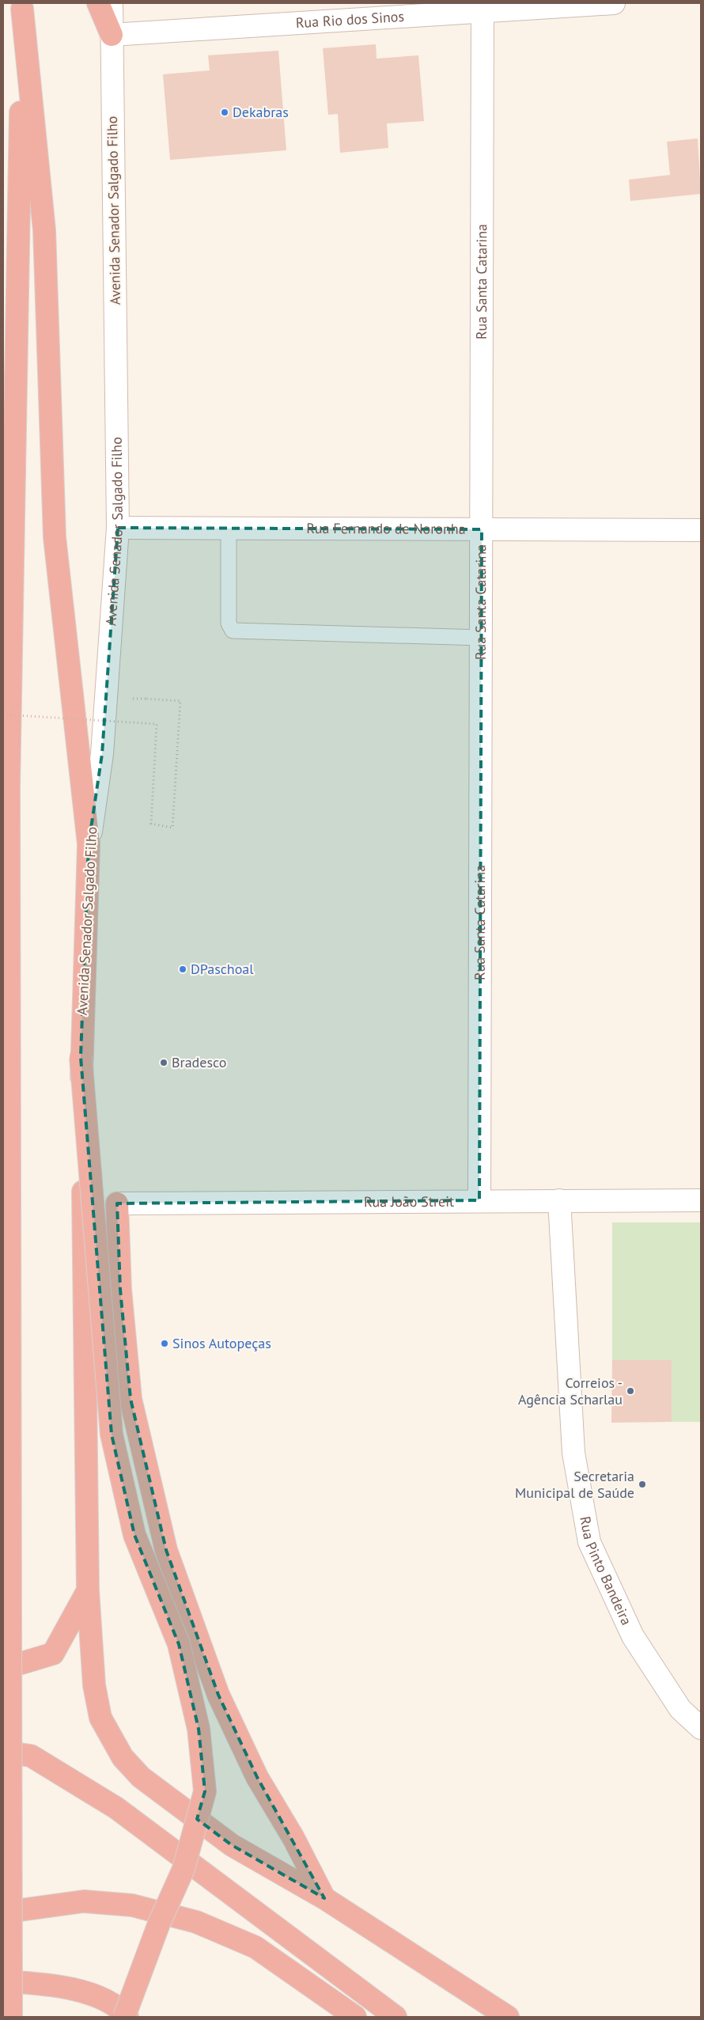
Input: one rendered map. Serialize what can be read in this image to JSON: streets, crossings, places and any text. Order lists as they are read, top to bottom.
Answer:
{
  "streets": {
    "highway": ["Avenida Senador Salgado Filho"],
    "street": [
      "Rua Rio dos Sinos",
      "Rua Santa Catarina",
      "Rua Fernando de Noronha",
      "Rua João Streit",
      "Rua Pinto Bandeira"
    ]
  },
  "crossings": [
    ["Rua Rio dos Sinos", "Avenida Senador Salgado Filho"],
    ["Rua Rio dos Sinos", "Rua Santa Catarina"],
    ["Avenida Senador Salgado Filho", "Rua Fernando de Noronha"],
    ["Rua Santa Catarina", "Rua Fernando de Noronha"],
    ["Rua Santa Catarina", "Rua João Streit"],
    ["Rua João Streit", "Rua Pinto Bandeira"]
  ],
  "places": [
    "Dekabras",
    "DPaschoal",
    "Bradesco",
    "Sinos Autopeças",
    "Correios - Agência Scharlau",
    "Secretaria Municipal de Saúde"
  ]
}
